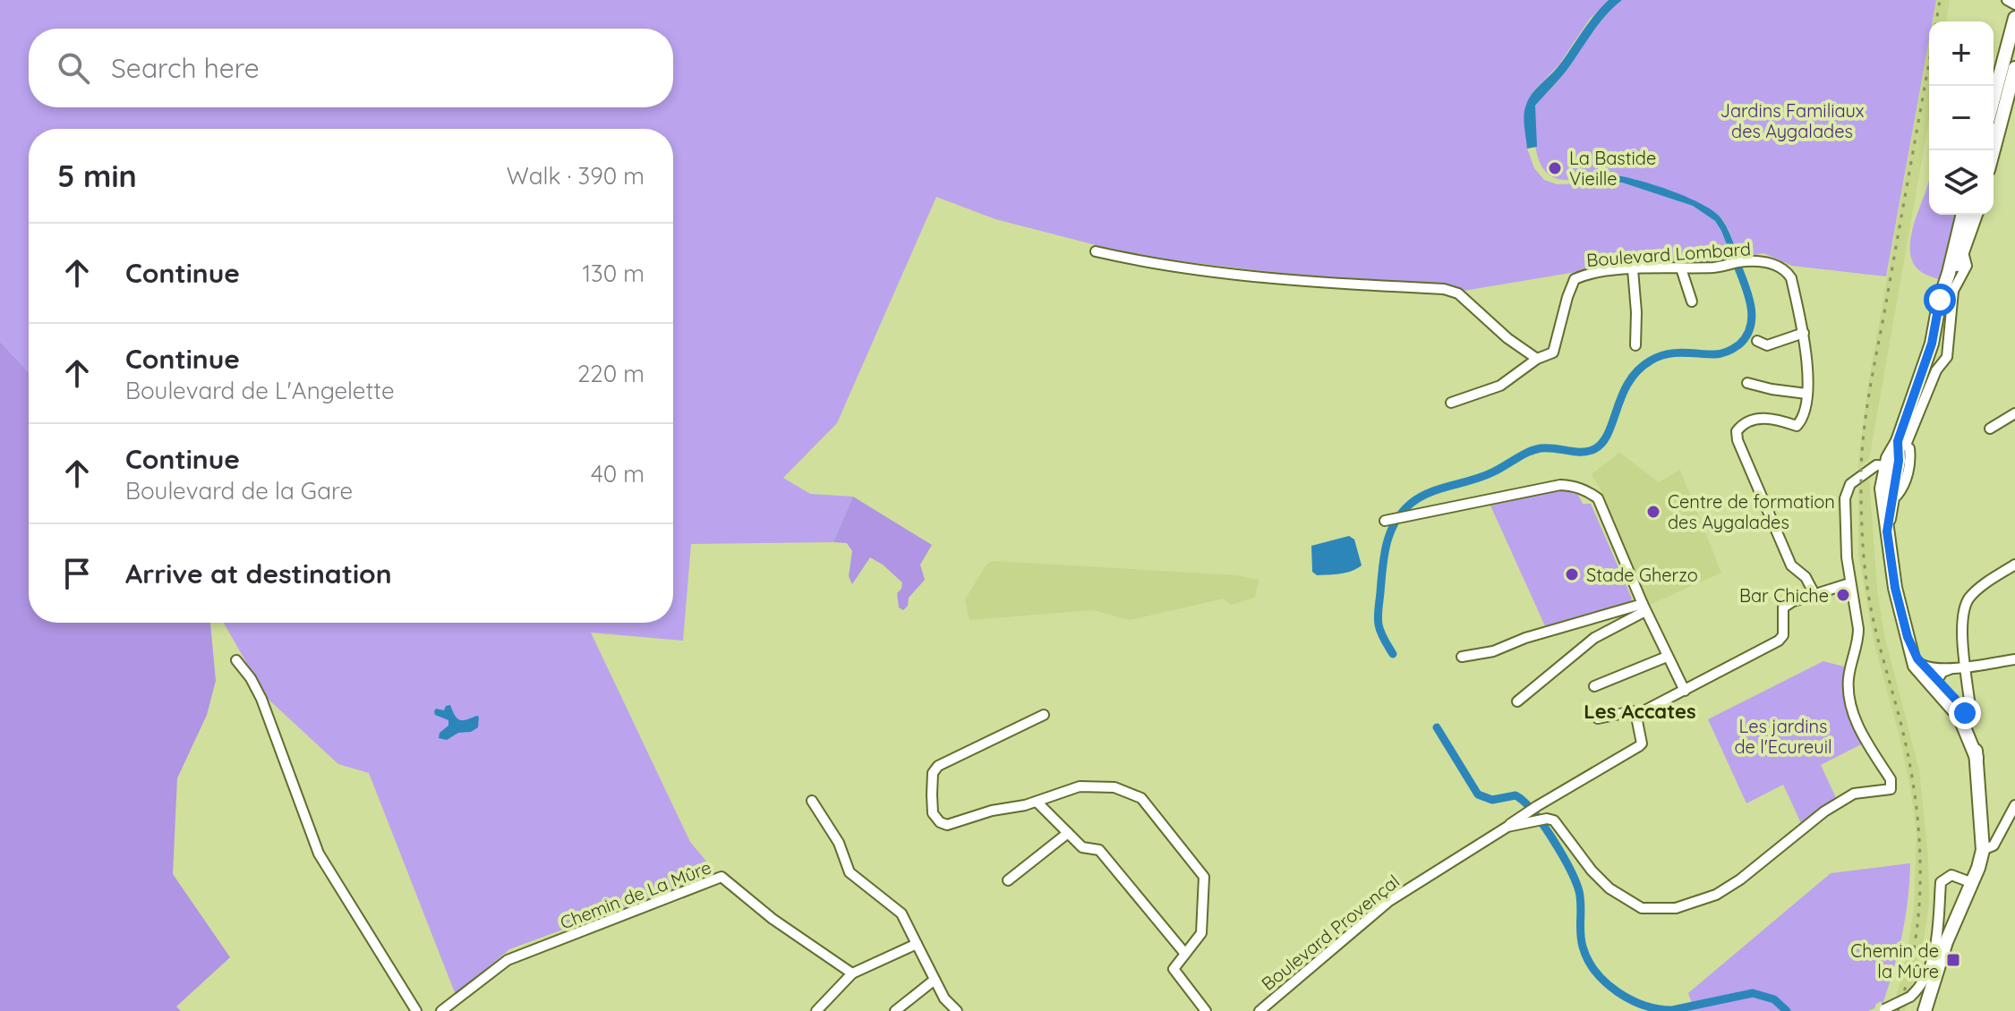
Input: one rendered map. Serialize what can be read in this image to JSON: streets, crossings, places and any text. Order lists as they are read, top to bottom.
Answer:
{
  "streets": {
    "street": ["Boulevard Lombard", "Chemin de La Mûre", "Boulevard Provençal"]
  },
  "districts": ["Les Accates"],
  "parks": ["Jardins Familiaux des Aygalades", "Les jardins de l'Ecureuil"],
  "places": {
    "other": [
      "La Bastide Vieille",
      "Centre de formation des Aygalades",
      "Stade Gherzo",
      "Bar Chiche"
    ],
    "transit": ["Chemin de la Mûre"]
  },
  "page": {
    "map_buttons": ["+", "−"],
    "search": "Search here",
    "heading": ["5 min", "Walk · 390 m"],
    "list": [
      ["Continue", "130 m"],
      ["Continue", "Boulevard de L'Angelette", "220 m"],
      ["Continue", "Boulevard de la Gare", "40 m"],
      "Arrive at destination"
    ]
  }
}
